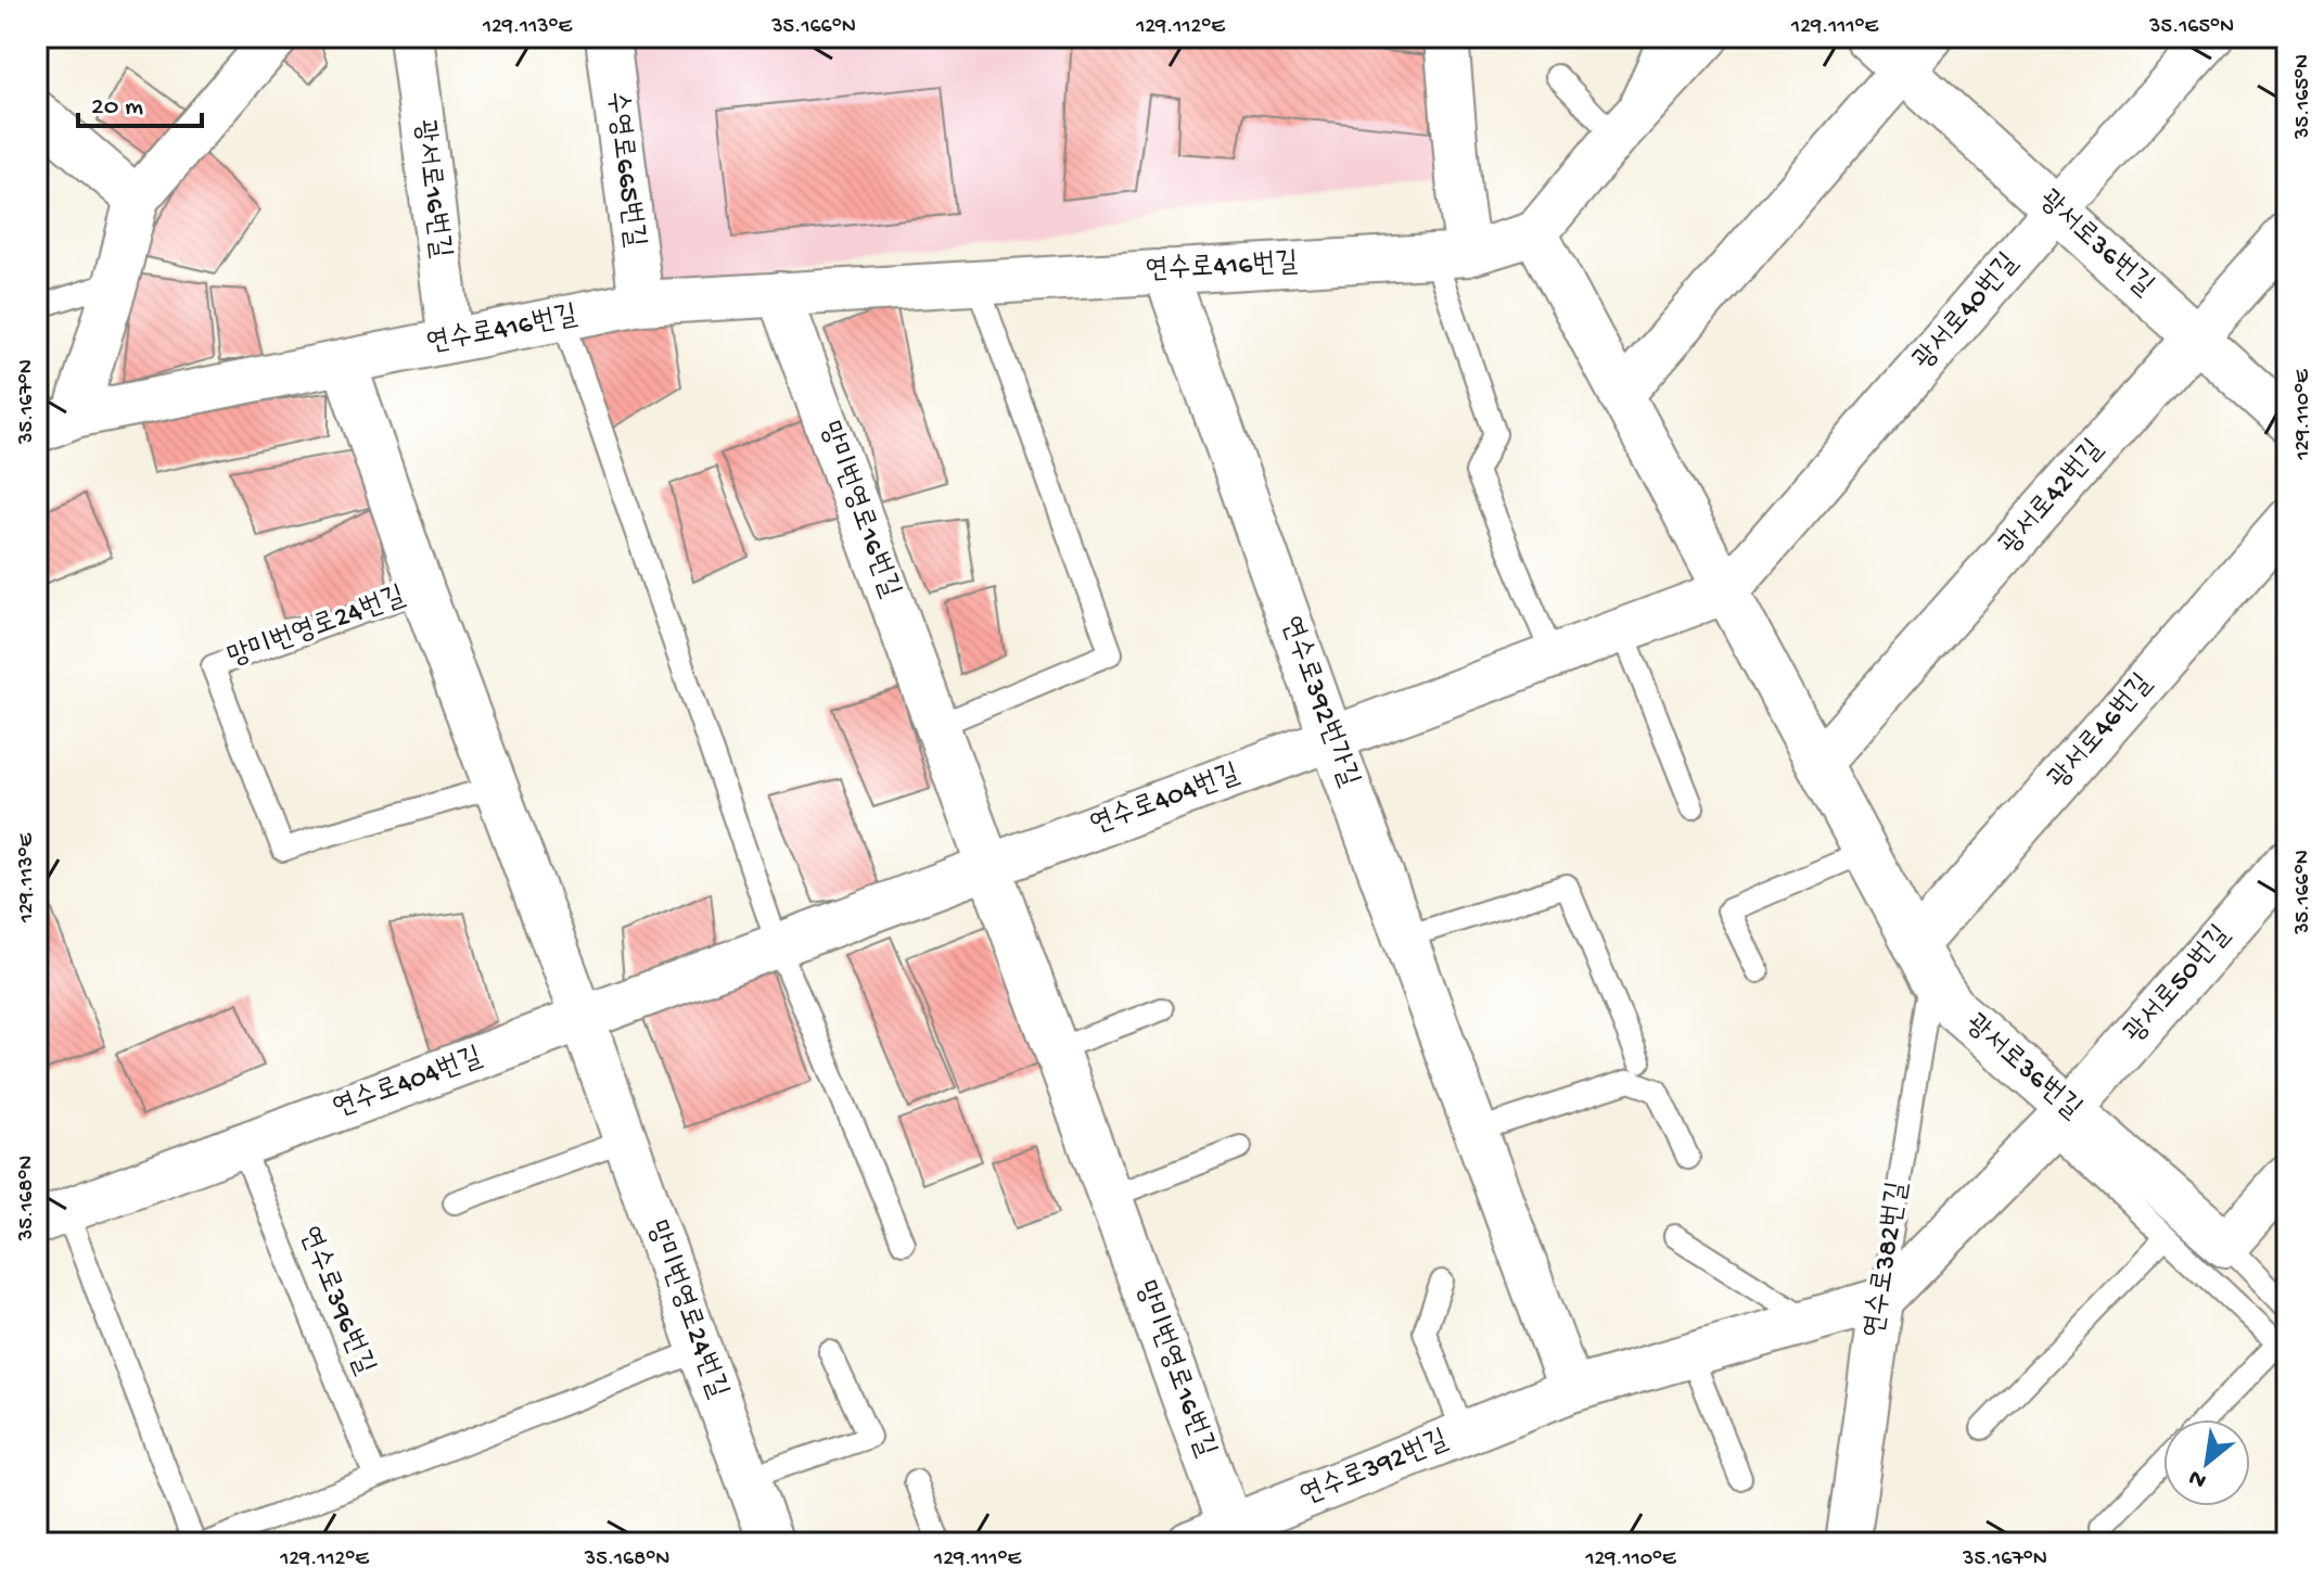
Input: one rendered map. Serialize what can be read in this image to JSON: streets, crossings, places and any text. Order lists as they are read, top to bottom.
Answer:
{
  "streets": {
    "street": [
      "수영로665번길",
      "광서로16번길",
      "광서로36번길",
      "연수로416번길",
      "광서로40번길",
      "광서로42번길",
      "망미번영로16번길",
      "망미번영로24번길",
      "연수로392번가길",
      "광서로46번길",
      "연수로404번길",
      "광서로50번길",
      "연수로382번길",
      "연수로392번길"
    ],
    "lane": ["연수로396번길"]
  },
  "crossings": [
    ["수영로665번길", "연수로416번길"],
    ["광서로16번길", "연수로416번길"],
    ["광서로36번길", "연수로416번길"],
    ["광서로36번길", "광서로40번길"],
    ["광서로36번길", "광서로42번길"],
    ["광서로36번길", "광서로46번길"],
    ["광서로36번길", "연수로404번길"],
    ["광서로36번길", "광서로50번길"],
    ["광서로36번길", "연수로382번길"],
    ["연수로416번길", "망미번영로16번길"],
    ["연수로416번길", "망미번영로24번길"],
    ["연수로416번길", "연수로392번가길"],
    ["광서로40번길", "연수로404번길"],
    ["망미번영로16번길", "연수로404번길"],
    ["망미번영로16번길", "연수로392번길"],
    ["망미번영로24번길", "연수로404번길"],
    ["연수로392번가길", "연수로404번길"],
    ["연수로392번가길", "연수로392번길"],
    ["광서로46번길", "연수로382번길"],
    ["연수로404번길", "연수로396번길"],
    ["광서로50번길", "연수로382번길"],
    ["광서로50번길", "연수로392번길"],
    ["연수로382번길", "연수로392번길"]
  ],
  "scale_bar": "20 m",
  "north": "bottom left",
  "coordinates": [
    "129.113°E",
    "35.166°N",
    "129.112°E",
    "129.111°E",
    "35.165°N",
    "35.167°N",
    "129.110°E",
    "35.168°N"
  ]
}
